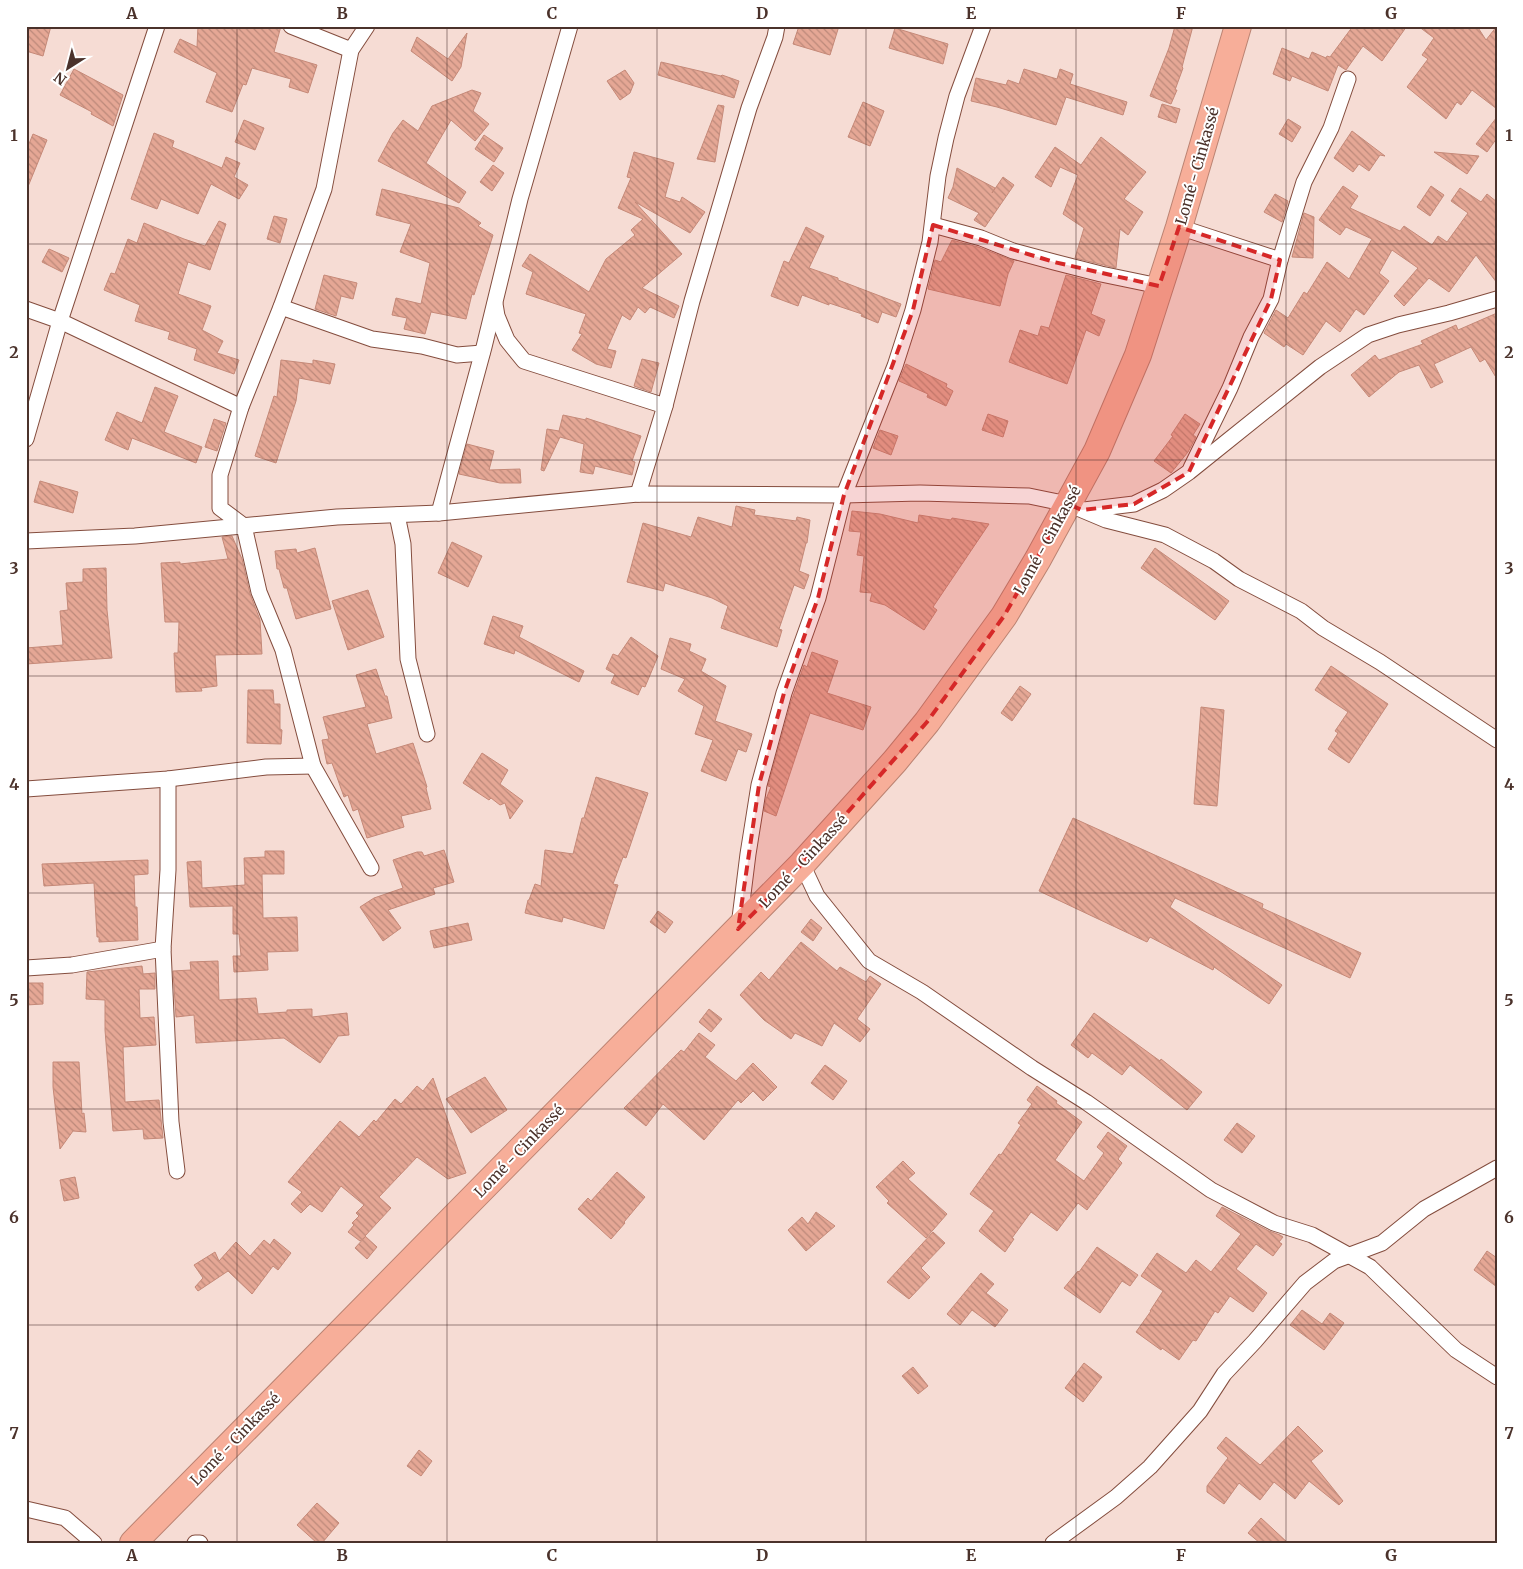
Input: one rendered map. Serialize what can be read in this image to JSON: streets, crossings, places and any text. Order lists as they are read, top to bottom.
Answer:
{
  "streets": {
    "highway": ["Lomé - Cinkassé"]
  },
  "north": "bottom left",
  "grid": {
    "columns": [
      "A",
      "B",
      "C",
      "D",
      "E",
      "F",
      "G"
    ],
    "rows": [
      "1",
      "2",
      "3",
      "4",
      "5",
      "6",
      "7"
    ]
  }
}
